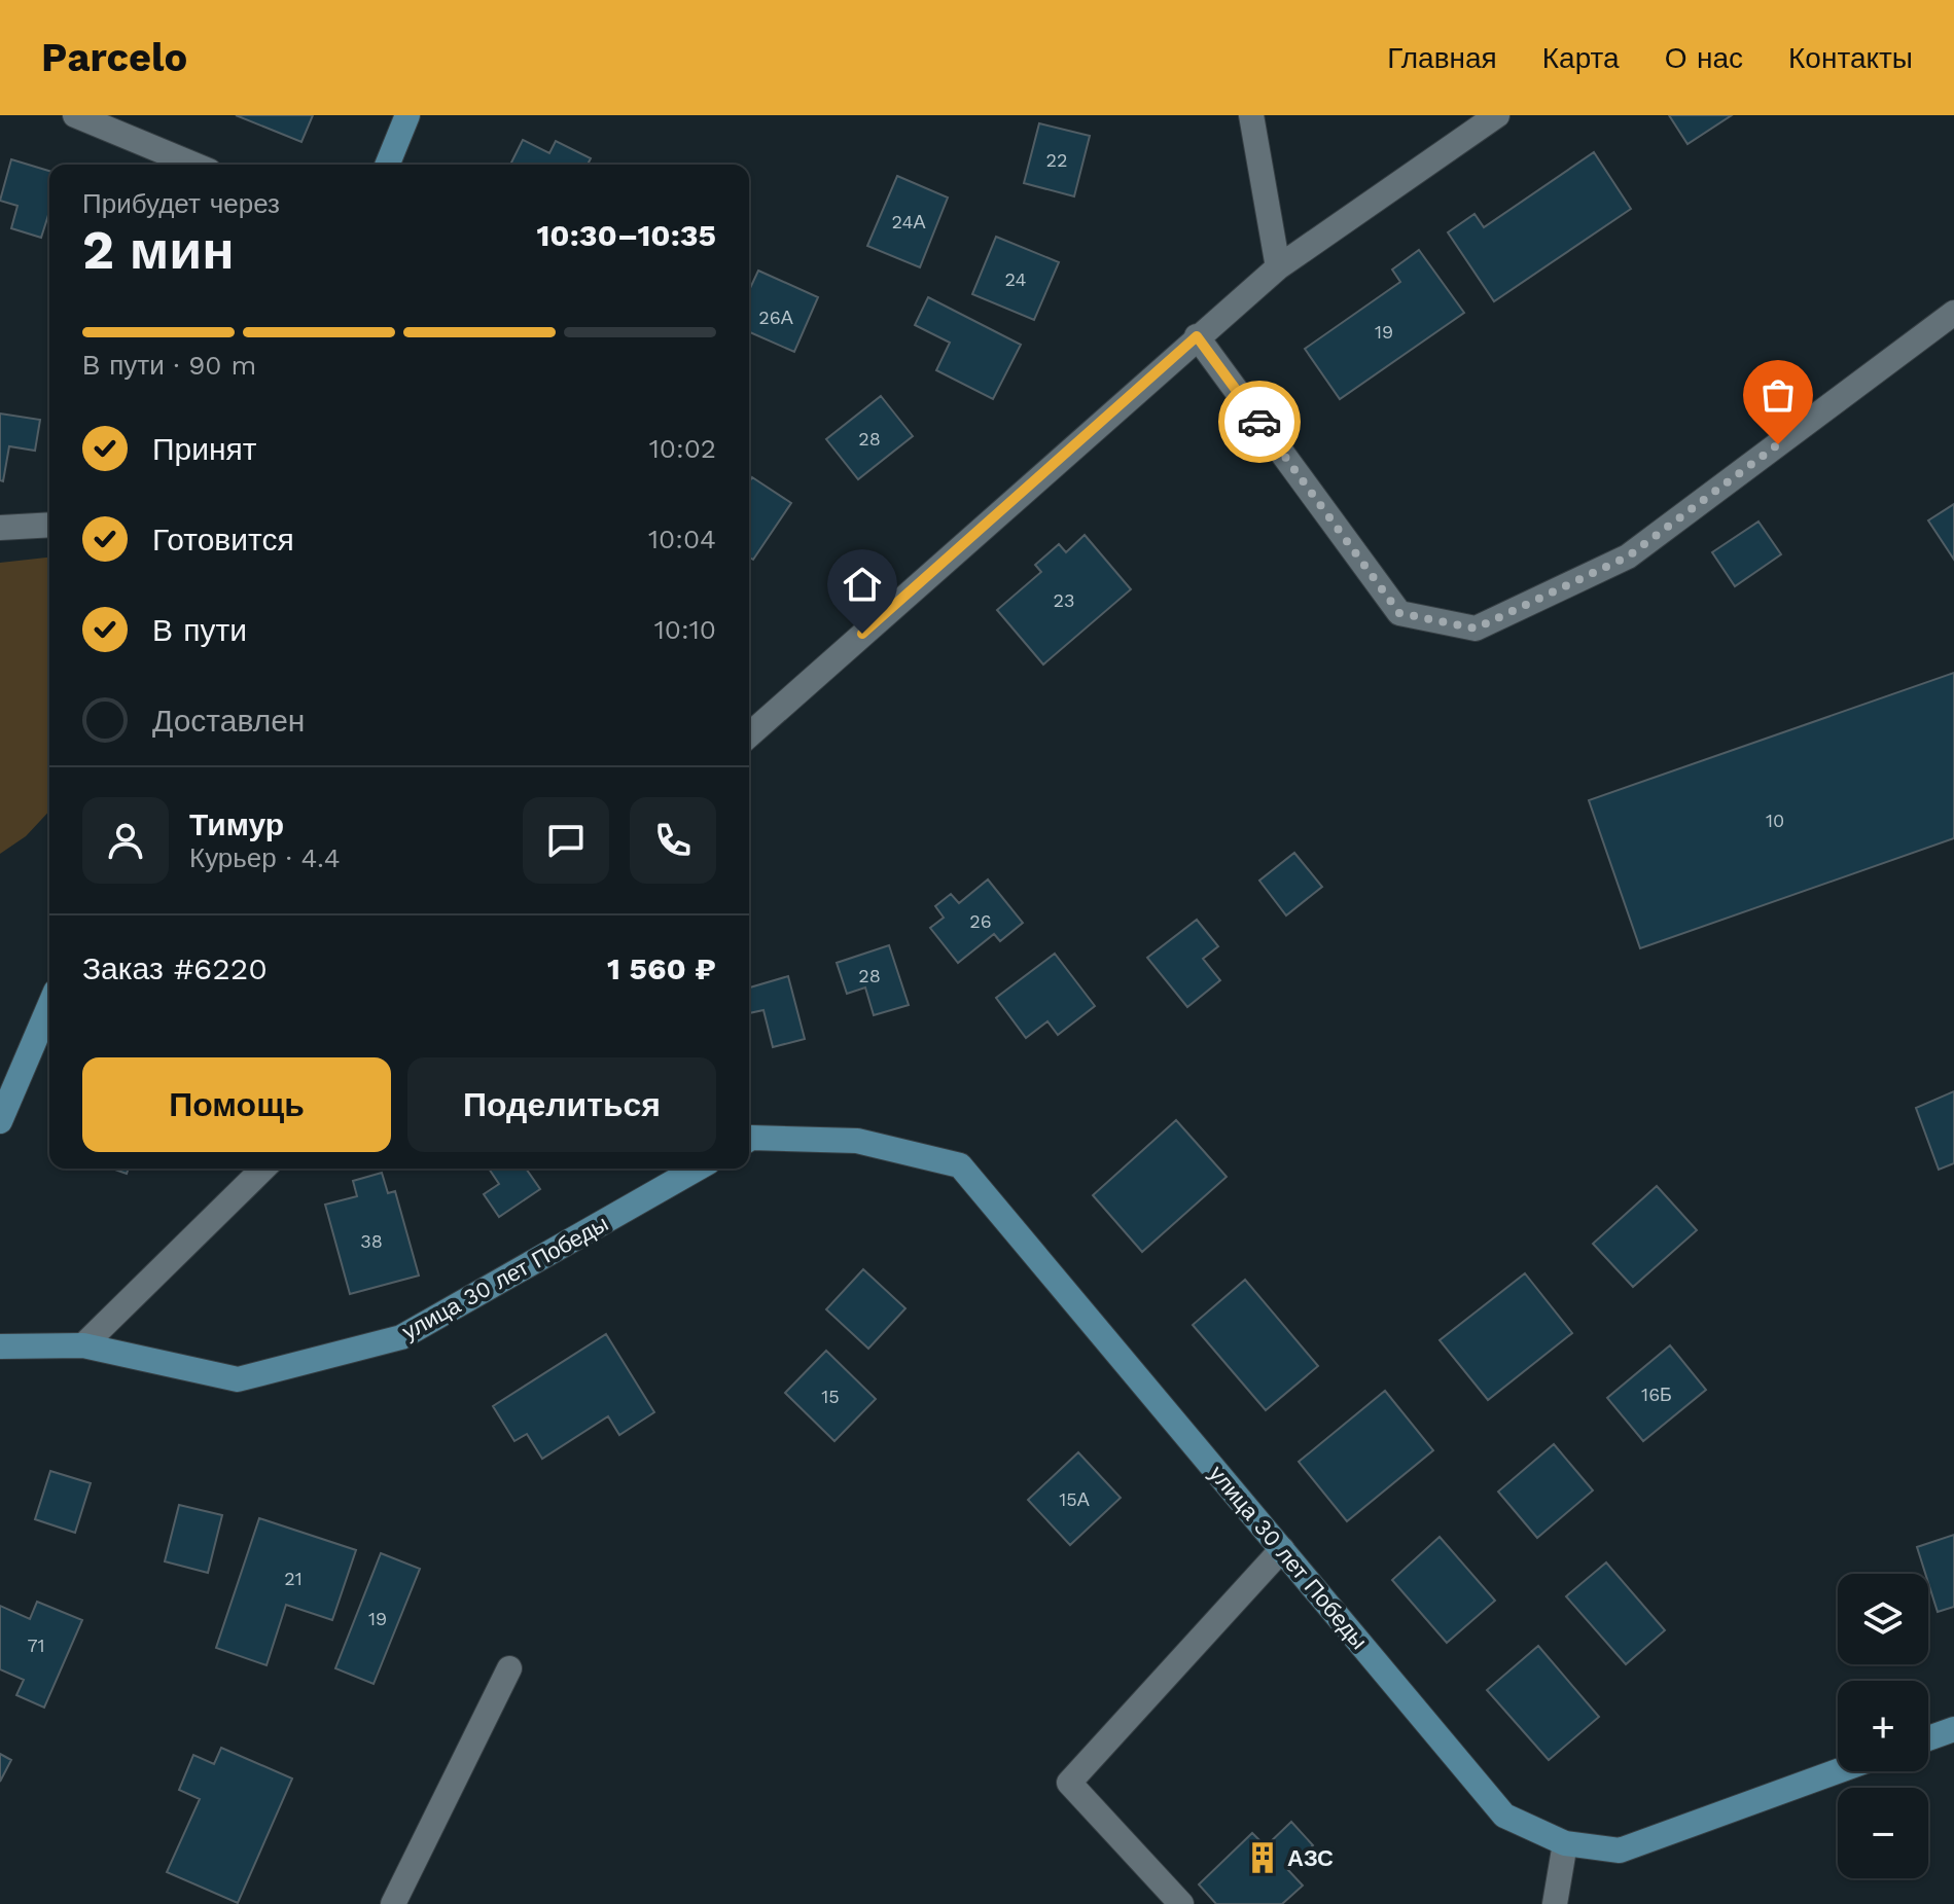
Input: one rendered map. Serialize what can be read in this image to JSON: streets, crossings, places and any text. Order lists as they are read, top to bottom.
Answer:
{
  "streets": {
    "street": ["улица 30 лет Победы"]
  },
  "places": {
    "building": ["АЗС"]
  },
  "house_numbers": [
    "22",
    "24А",
    "24",
    "26А",
    "19",
    "28",
    "23",
    "10",
    "26",
    "28",
    "38",
    "16Б",
    "15",
    "15А",
    "21",
    "19",
    "71"
  ],
  "page": {
    "header": "Parcelo",
    "nav": [
      "Главная",
      "Карта",
      "О нас",
      "Контакты"
    ],
    "heading": ["2 мин", "Прибудет через", "10:30–10:35"],
    "panel": [
      "Тимур",
      "Курьер · 4.4",
      "Заказ #6220",
      "1 560 ₽"
    ],
    "bar": "В пути · 90 m",
    "list": [
      ["Принят", "10:02"],
      ["Готовится", "10:04"],
      ["В пути", "10:10"],
      "Доставлен"
    ],
    "buttons": ["Помощь", "Поделиться"],
    "map_buttons": ["+", "−"]
  }
}
